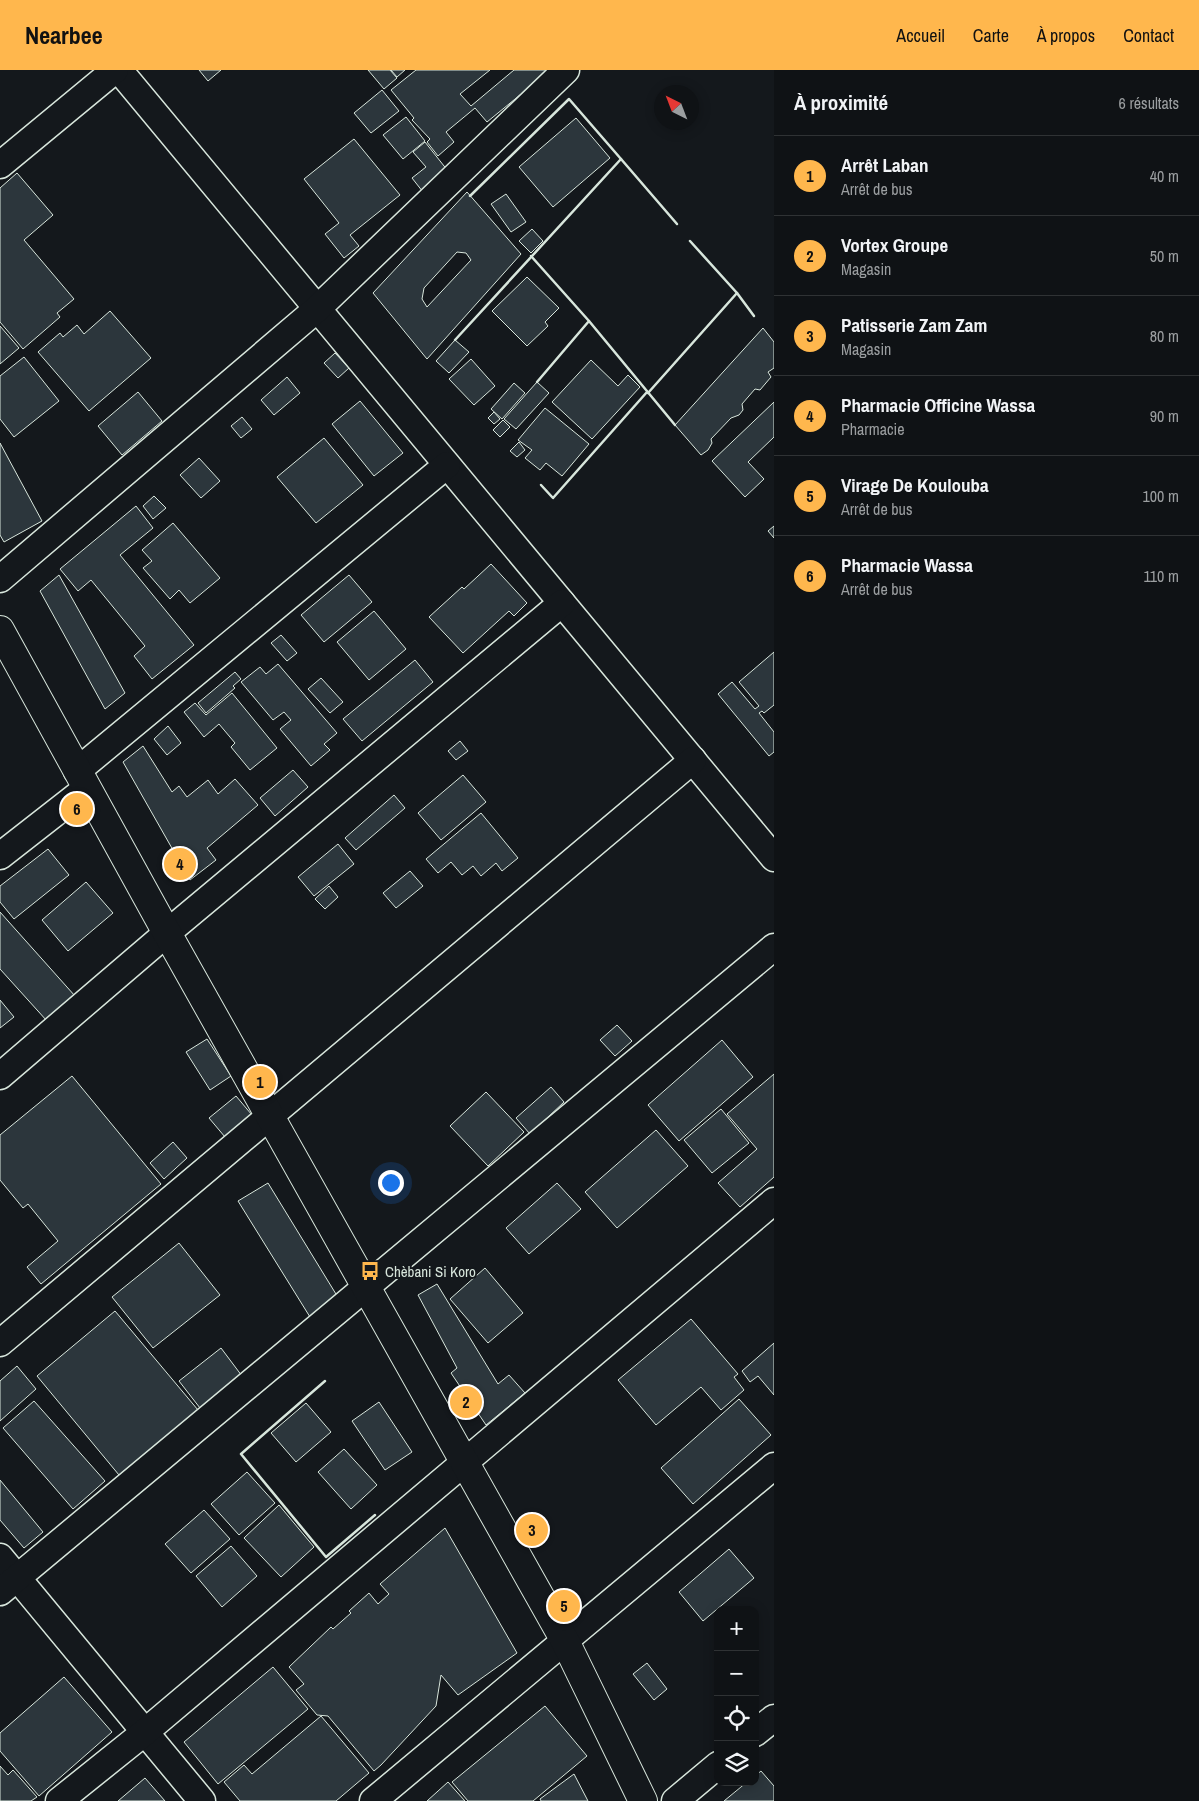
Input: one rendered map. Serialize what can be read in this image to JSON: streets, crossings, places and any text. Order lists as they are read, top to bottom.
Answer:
{
  "places": {
    "bus stop": ["Chèbani Si Koro"]
  },
  "north": "top left",
  "page": {
    "header": "Nearbee",
    "nav": [
      "Accueil",
      "Carte",
      "À propos",
      "Contact"
    ],
    "heading": ["À proximité", "6 résultats"],
    "list": [
      {
        "mark": "1",
        "name": "Arrêt Laban",
        "note": "Arrêt de bus",
        "value": "40 m"
      },
      {
        "mark": "2",
        "name": "Vortex Groupe",
        "note": "Magasin",
        "value": "50 m"
      },
      {
        "mark": "3",
        "name": "Patisserie Zam Zam",
        "note": "Magasin",
        "value": "80 m"
      },
      {
        "mark": "4",
        "name": "Pharmacie Officine Wassa",
        "note": "Pharmacie",
        "value": "90 m"
      },
      {
        "mark": "5",
        "name": "Virage De Koulouba",
        "note": "Arrêt de bus",
        "value": "100 m"
      },
      {
        "mark": "6",
        "name": "Pharmacie Wassa",
        "note": "Arrêt de bus",
        "value": "110 m"
      }
    ],
    "pins": [
      "6",
      "4",
      "1",
      "2",
      "3",
      "5"
    ],
    "map_buttons": ["+", "−"]
  }
}
